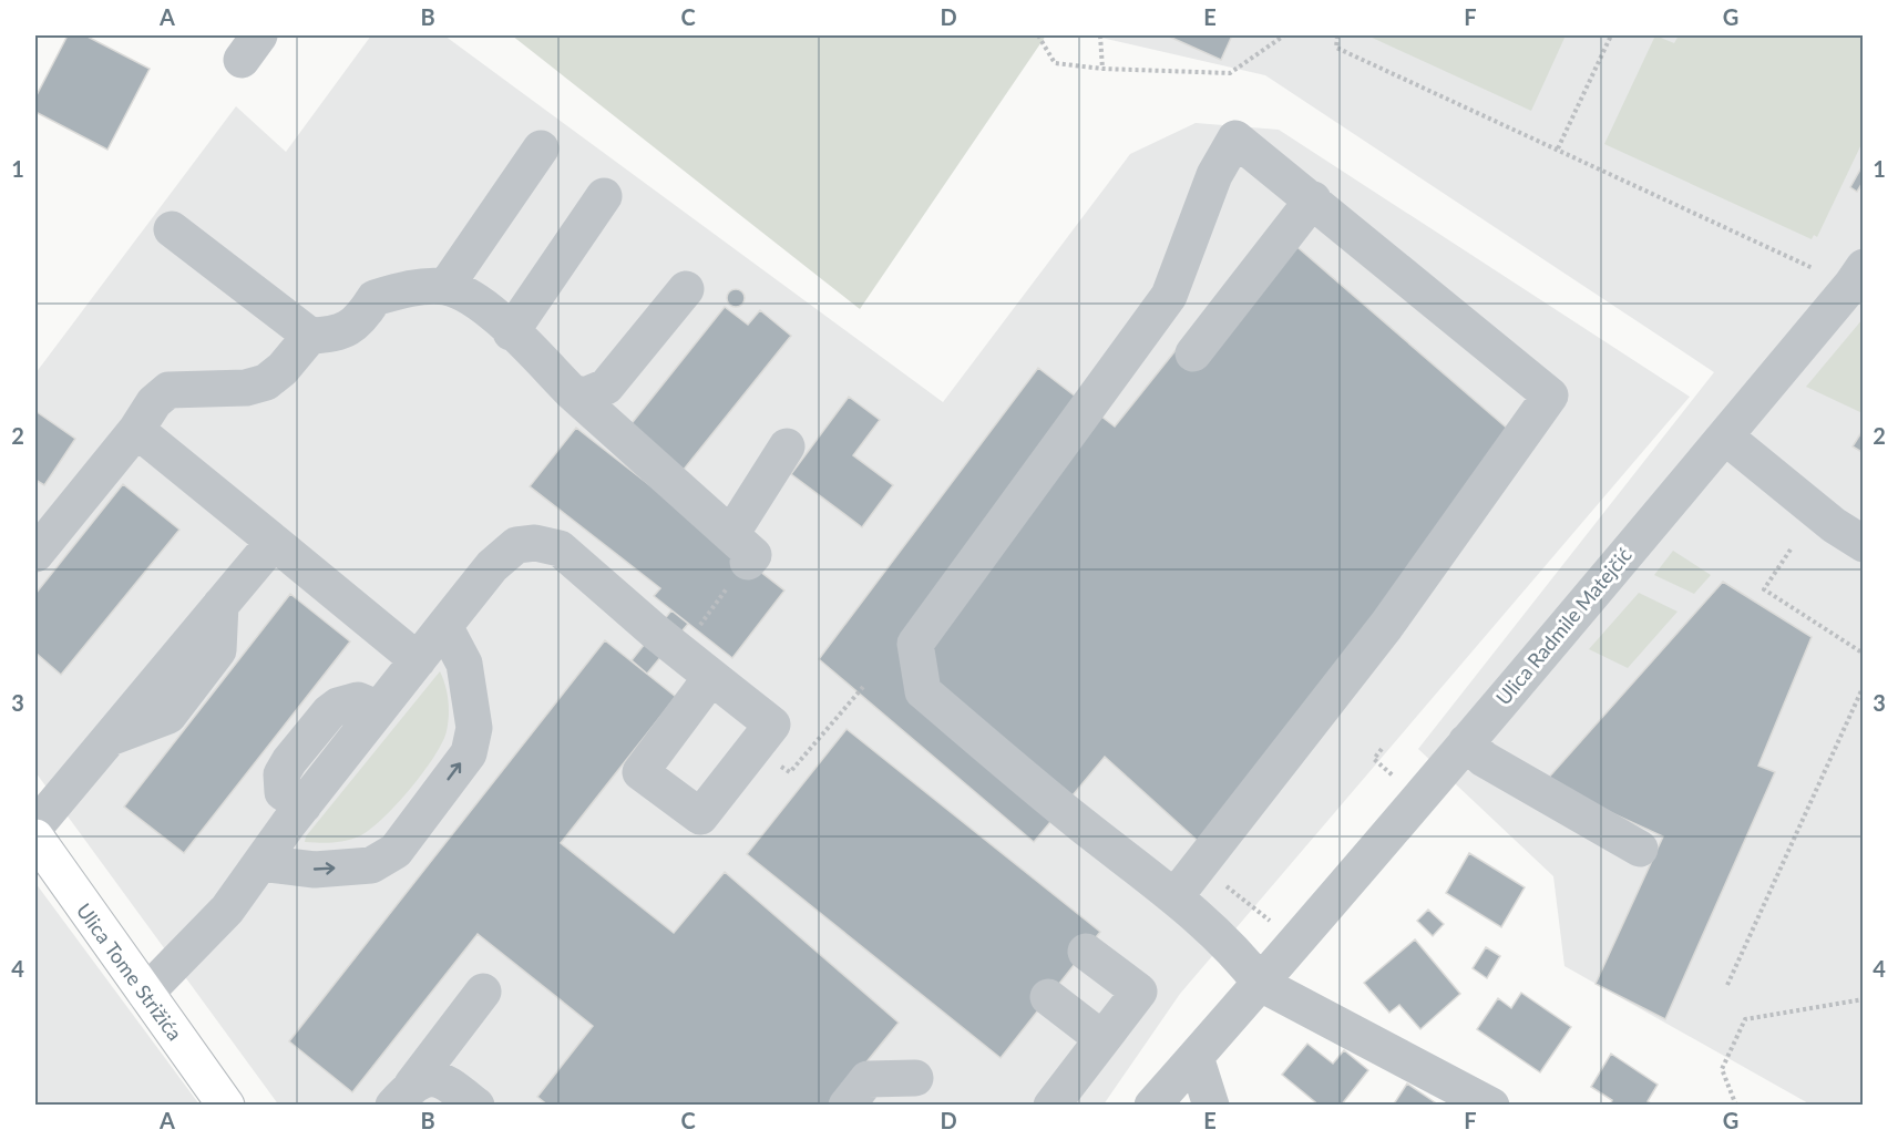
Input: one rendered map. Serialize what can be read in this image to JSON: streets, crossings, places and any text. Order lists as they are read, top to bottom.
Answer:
{
  "streets": {
    "main road": ["Ulica Tome Strižića"],
    "street": ["Ulica Radmile Matejčić"]
  },
  "grid": {
    "columns": [
      "A",
      "B",
      "C",
      "D",
      "E",
      "F",
      "G"
    ],
    "rows": [
      "1",
      "2",
      "3",
      "4"
    ]
  }
}
